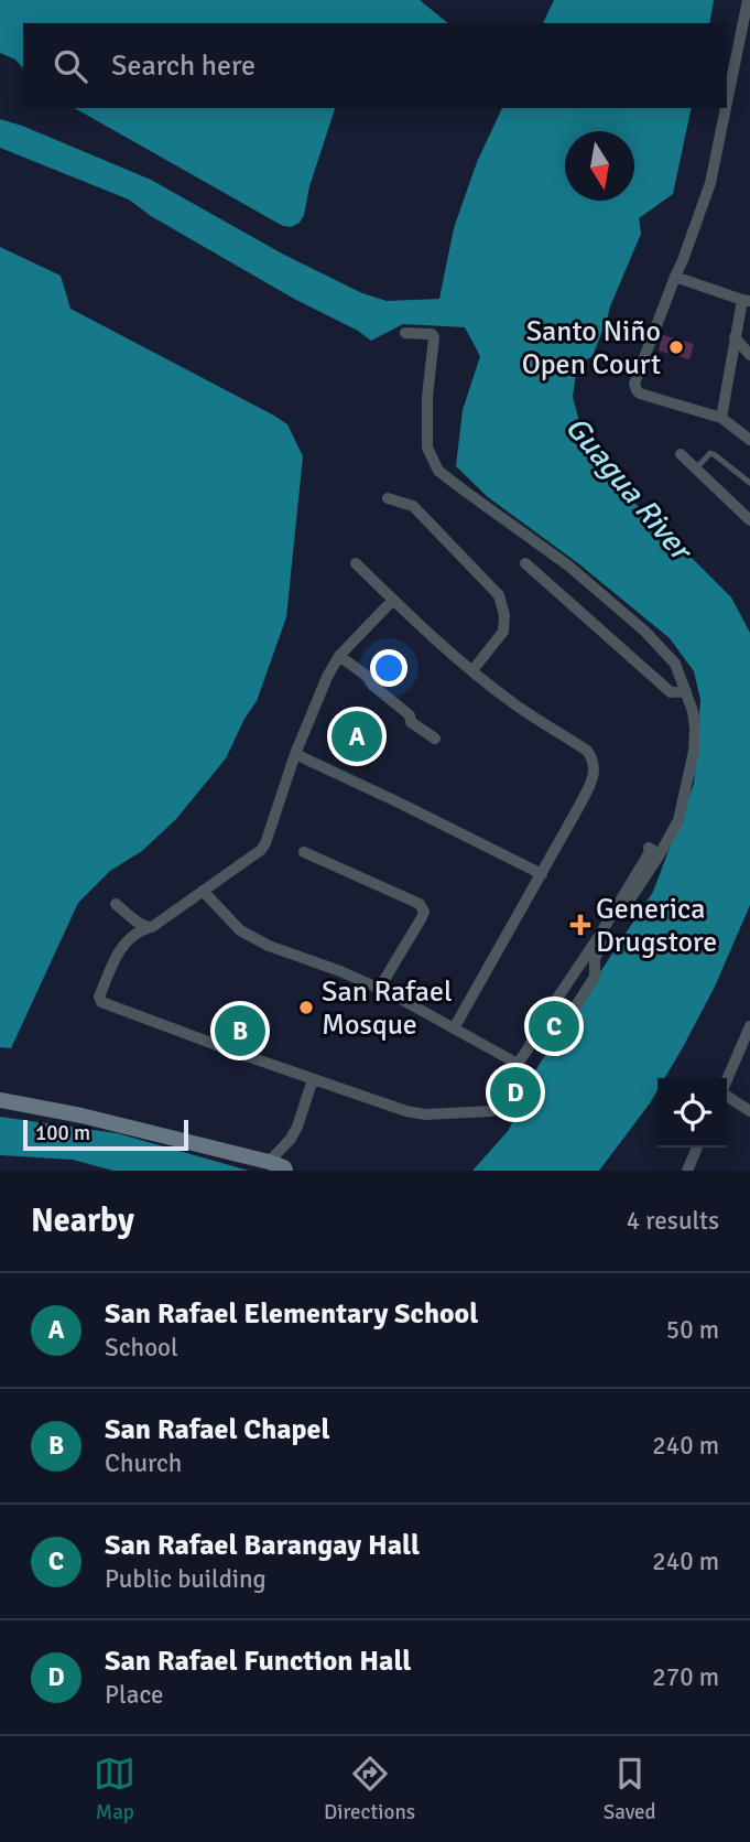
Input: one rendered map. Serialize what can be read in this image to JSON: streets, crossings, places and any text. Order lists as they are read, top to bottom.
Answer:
{
  "water": ["Guagua River"],
  "places": {
    "other": ["Santo Niño Open Court", "San Rafael Mosque"],
    "health": ["Generica Drugstore"]
  },
  "scale_bar": "100 m",
  "north": "bottom",
  "page": {
    "search": "Search here",
    "pins": [
      "A",
      "C",
      "B",
      "D"
    ],
    "scale": "100 m",
    "heading": ["Nearby", "4 results"],
    "list": [
      {
        "mark": "A",
        "name": "San Rafael Elementary School",
        "note": "School",
        "value": "50 m"
      },
      {
        "mark": "B",
        "name": "San Rafael Chapel",
        "note": "Church",
        "value": "240 m"
      },
      {
        "mark": "C",
        "name": "San Rafael Barangay Hall",
        "note": "Public building",
        "value": "240 m"
      },
      {
        "mark": "D",
        "name": "San Rafael Function Hall",
        "note": "Place",
        "value": "270 m"
      }
    ],
    "nav": ["Map", "Directions", "Saved"]
  }
}
